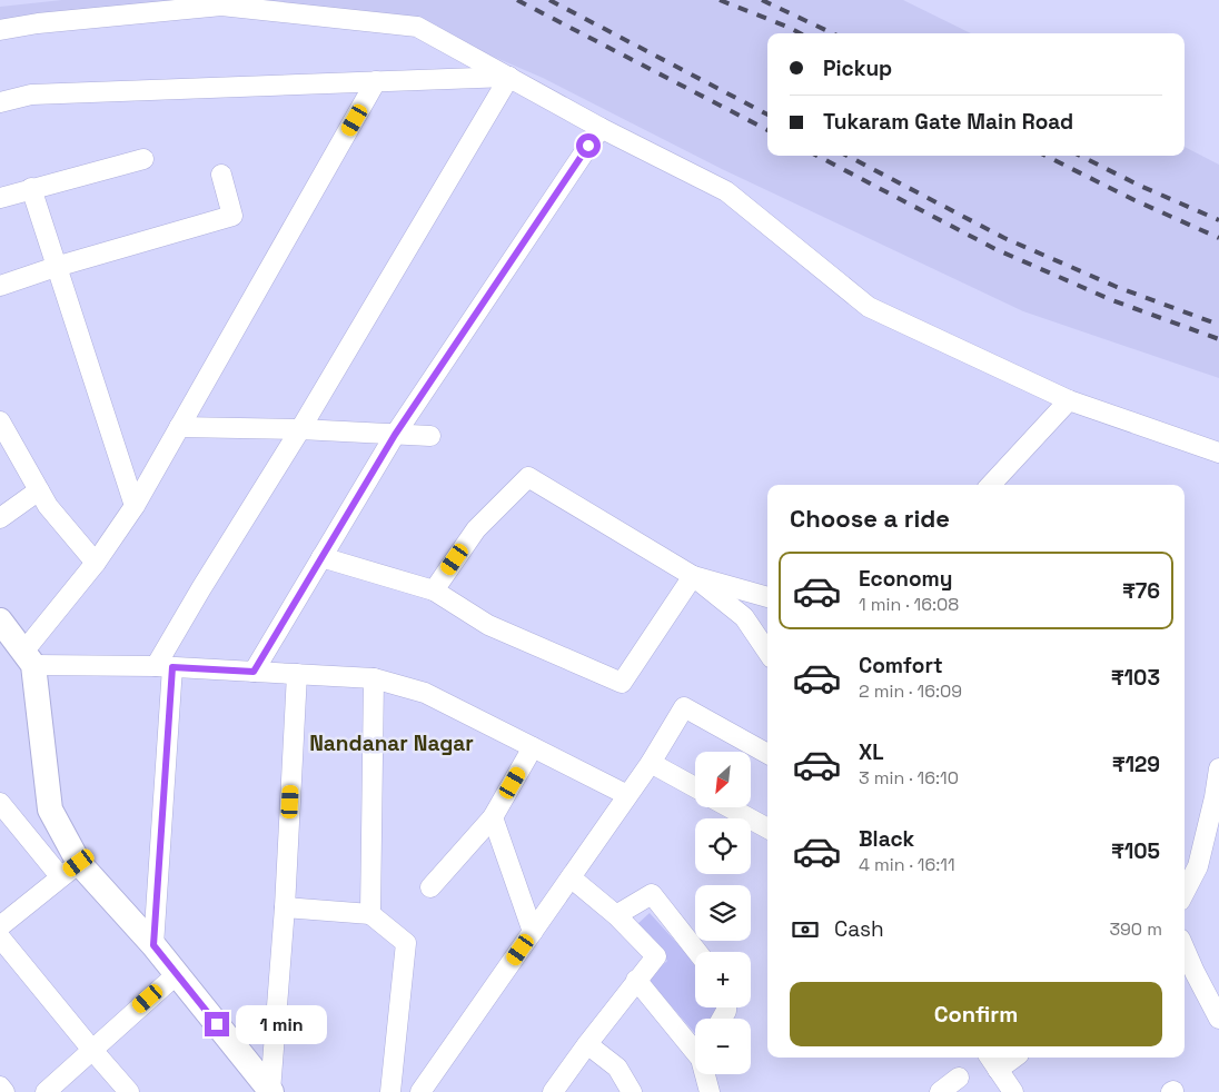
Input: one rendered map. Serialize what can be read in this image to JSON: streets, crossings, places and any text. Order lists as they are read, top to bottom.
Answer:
{
  "districts": ["Nandanar Nagar"],
  "north": "bottom left",
  "page": {
    "banner": ["Pickup", "Tukaram Gate Main Road"],
    "heading": "Choose a ride",
    "list": [
      {
        "name": "Economy",
        "note": "1 min · 16:08",
        "value": "₹76"
      },
      {
        "name": "Comfort",
        "note": "2 min · 16:09",
        "value": "₹103"
      },
      {
        "name": "XL",
        "note": "3 min · 16:10",
        "value": "₹129"
      },
      {
        "name": "Black",
        "note": "4 min · 16:11",
        "value": "₹105"
      }
    ],
    "map_buttons": ["+", "−"],
    "pay": ["Cash", "390 m"],
    "buttons": "Confirm",
    "bubble": "1 min"
  }
}
